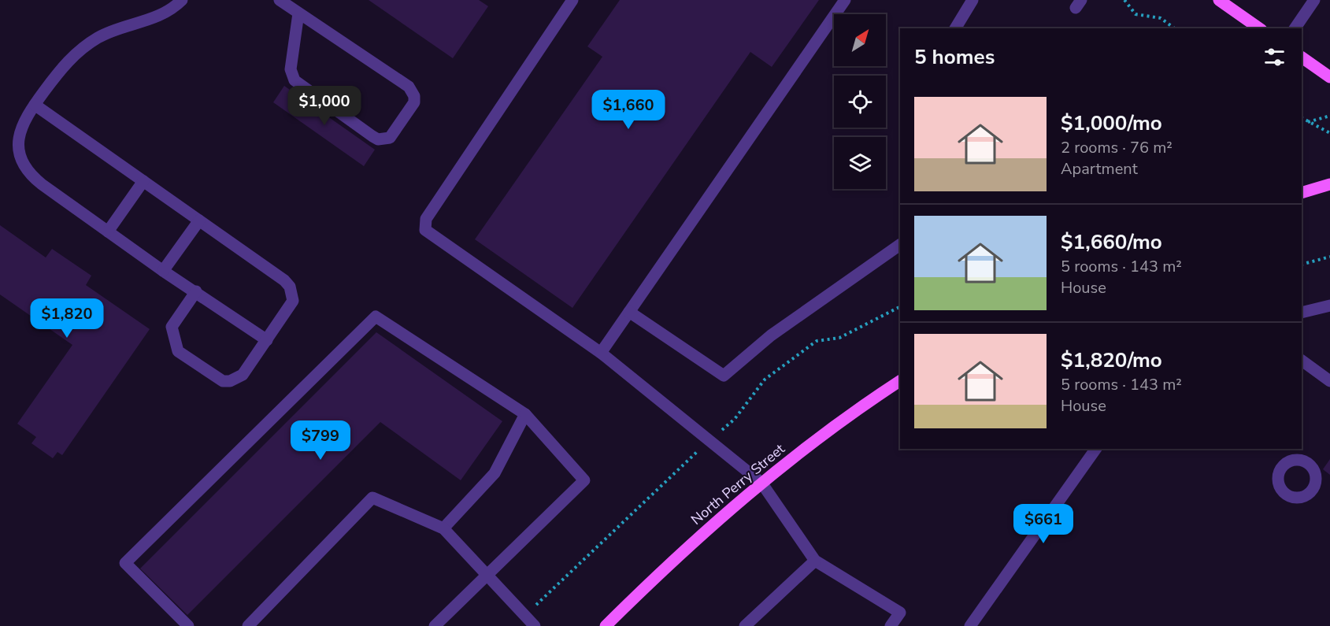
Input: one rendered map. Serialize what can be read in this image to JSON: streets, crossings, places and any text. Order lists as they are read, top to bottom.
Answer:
{
  "streets": {
    "main road": ["North Perry Street"]
  },
  "north": "top right",
  "page": {
    "heading": "5 homes",
    "list": [
      {
        "name": "$1,000/mo",
        "note": "2 rooms · 76 m² · Apartment"
      },
      {
        "name": "$1,660/mo",
        "note": "5 rooms · 143 m² · House"
      },
      {
        "name": "$1,820/mo",
        "note": "5 rooms · 143 m² · House"
      }
    ],
    "price": [
      "$1,000",
      "$1,660",
      "$1,820",
      "$799",
      "$661"
    ]
  }
}
